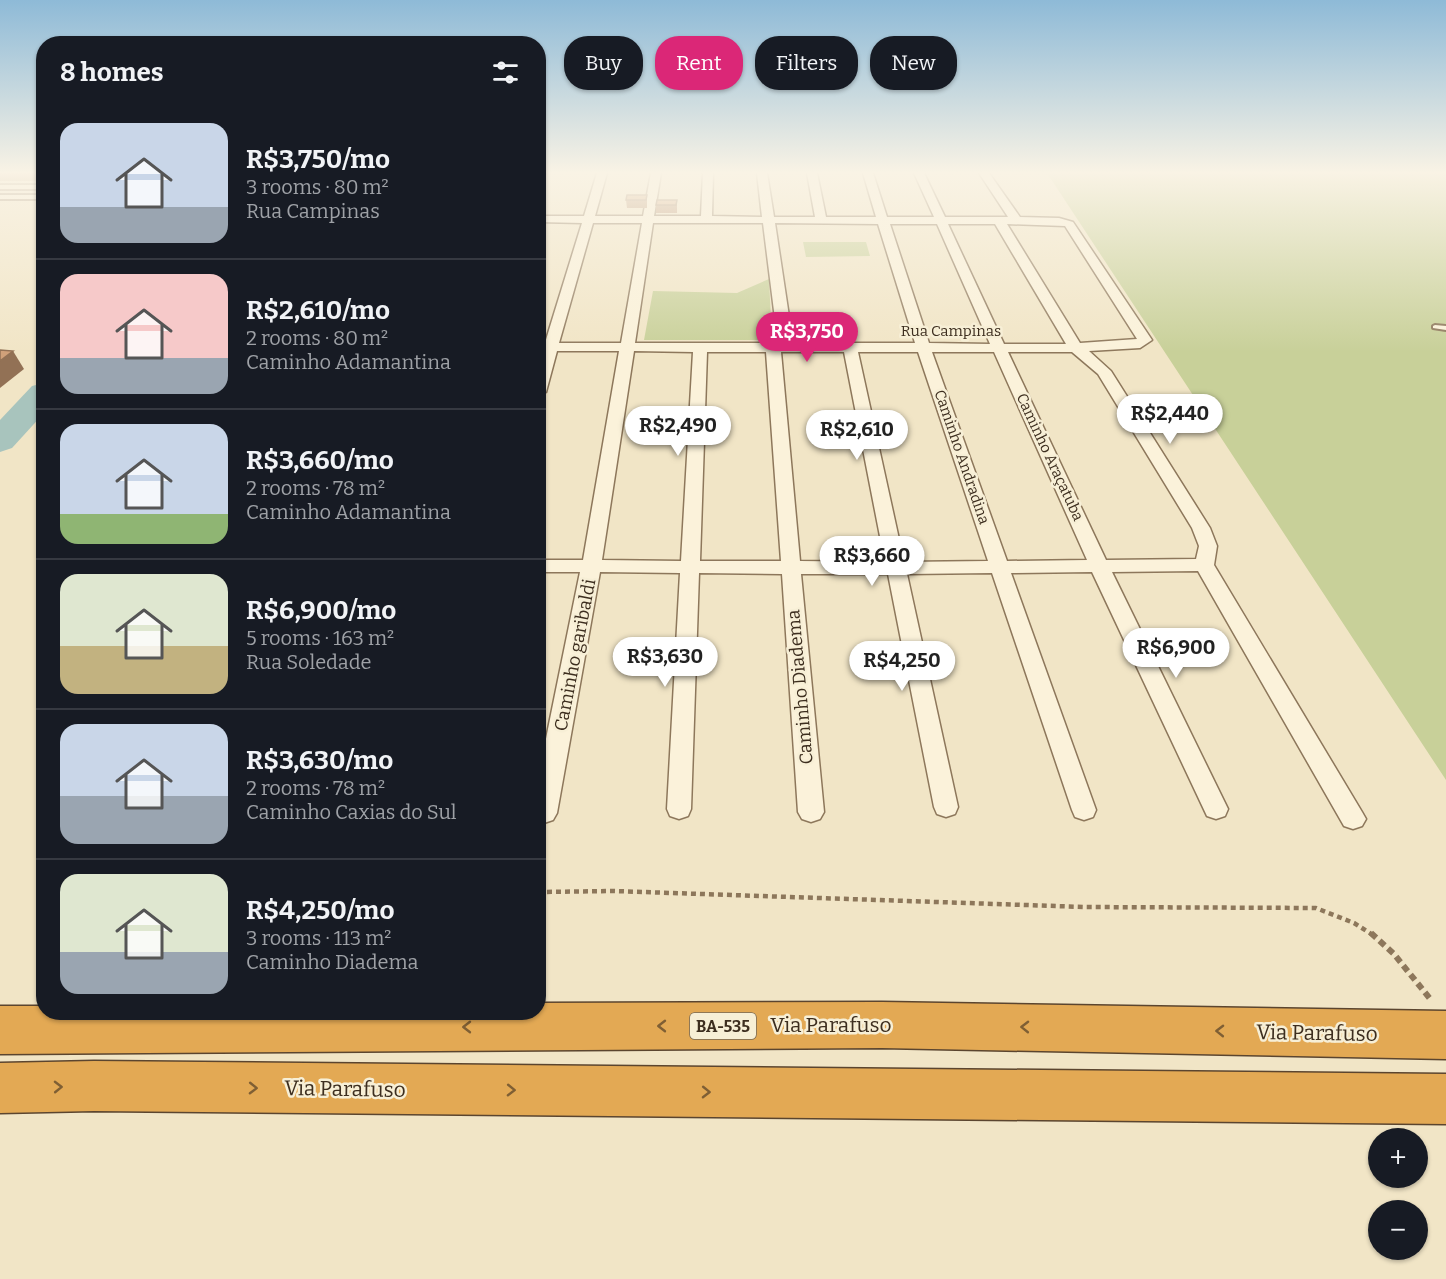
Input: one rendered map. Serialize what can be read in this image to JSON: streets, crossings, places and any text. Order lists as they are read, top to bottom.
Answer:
{
  "streets": {
    "highway": ["Via Parafuso", "BA-535"],
    "street": [
      "Rua Campinas",
      "Caminho Andradina",
      "Caminho Araçatuba",
      "Caminho garibaldi",
      "Caminho Diadema"
    ]
  },
  "crossings": [
    ["Rua Campinas", "Caminho Andradina"],
    ["Rua Campinas", "Caminho Araçatuba"],
    ["Rua Campinas", "Caminho garibaldi"],
    ["Rua Campinas", "Caminho Diadema"]
  ],
  "page": {
    "chip": [
      "Buy",
      "Rent",
      "Filters",
      "New"
    ],
    "heading": "8 homes",
    "list": [
      {
        "name": "R$3,750/mo",
        "note": "3 rooms · 80 m² · Rua Campinas"
      },
      {
        "name": "R$2,610/mo",
        "note": "2 rooms · 80 m² · Caminho Adamantina"
      },
      {
        "name": "R$3,660/mo",
        "note": "2 rooms · 78 m² · Caminho Adamantina"
      },
      {
        "name": "R$6,900/mo",
        "note": "5 rooms · 163 m² · Rua Soledade"
      },
      {
        "name": "R$3,630/mo",
        "note": "2 rooms · 78 m² · Caminho Caxias do Sul"
      },
      {
        "name": "R$4,250/mo",
        "note": "3 rooms · 113 m² · Caminho Diadema"
      }
    ],
    "price": [
      "R$3,750",
      "R$2,440",
      "R$2,490",
      "R$2,610",
      "R$3,660",
      "R$6,900",
      "R$3,630",
      "R$4,250"
    ],
    "map_buttons": ["+", "−"]
  }
}
